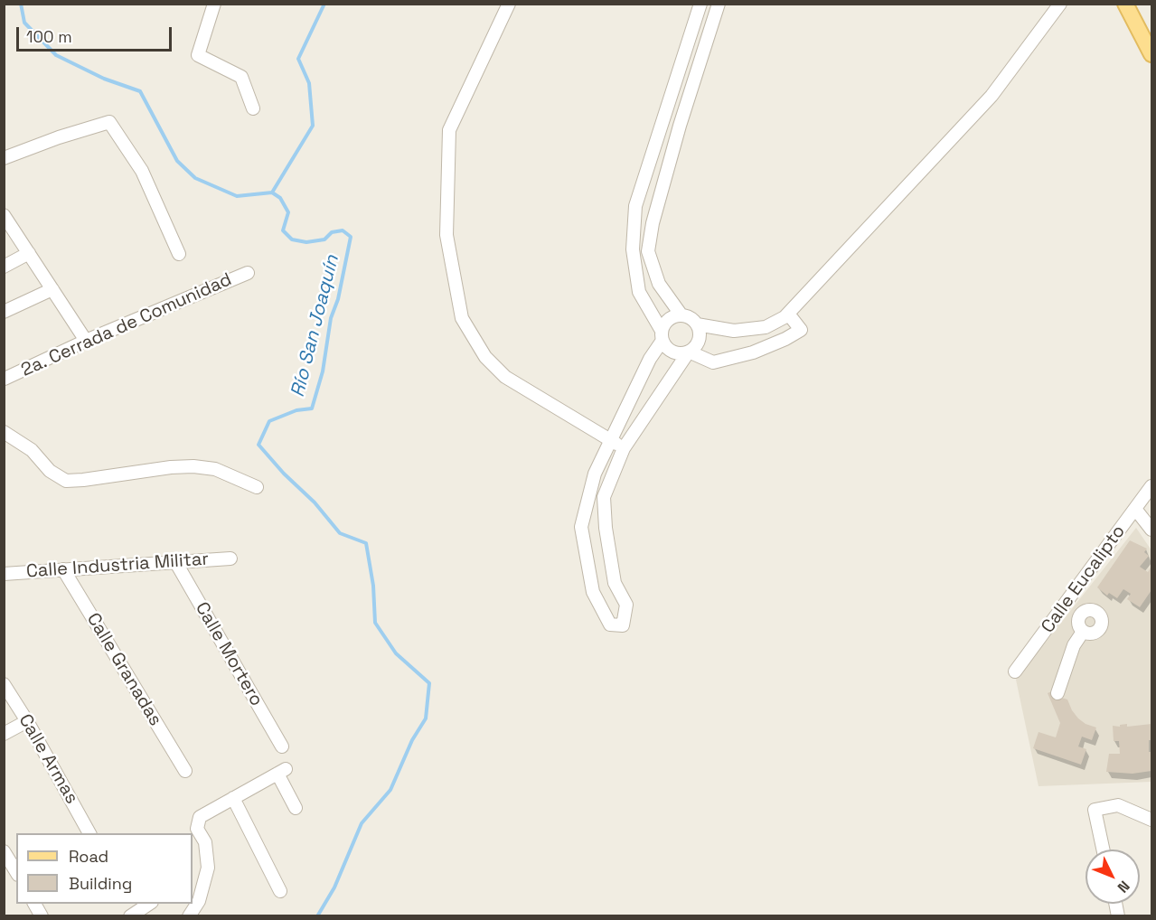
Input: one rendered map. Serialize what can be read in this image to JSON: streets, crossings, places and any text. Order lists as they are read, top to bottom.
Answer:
{
  "streets": {
    "street": [
      "2a. Cerrada de Comunidad",
      "Calle Industria Militar",
      "Calle Eucalipto",
      "Calle Mortero",
      "Calle Granadas",
      "Calle Armas"
    ]
  },
  "crossings": [
    ["Calle Industria Militar", "Calle Mortero"],
    ["Calle Industria Militar", "Calle Granadas"]
  ],
  "water": ["Río San Joaquín"],
  "legend": ["Road", "Building"],
  "scale_bar": "100 m",
  "north": "bottom right"
}
